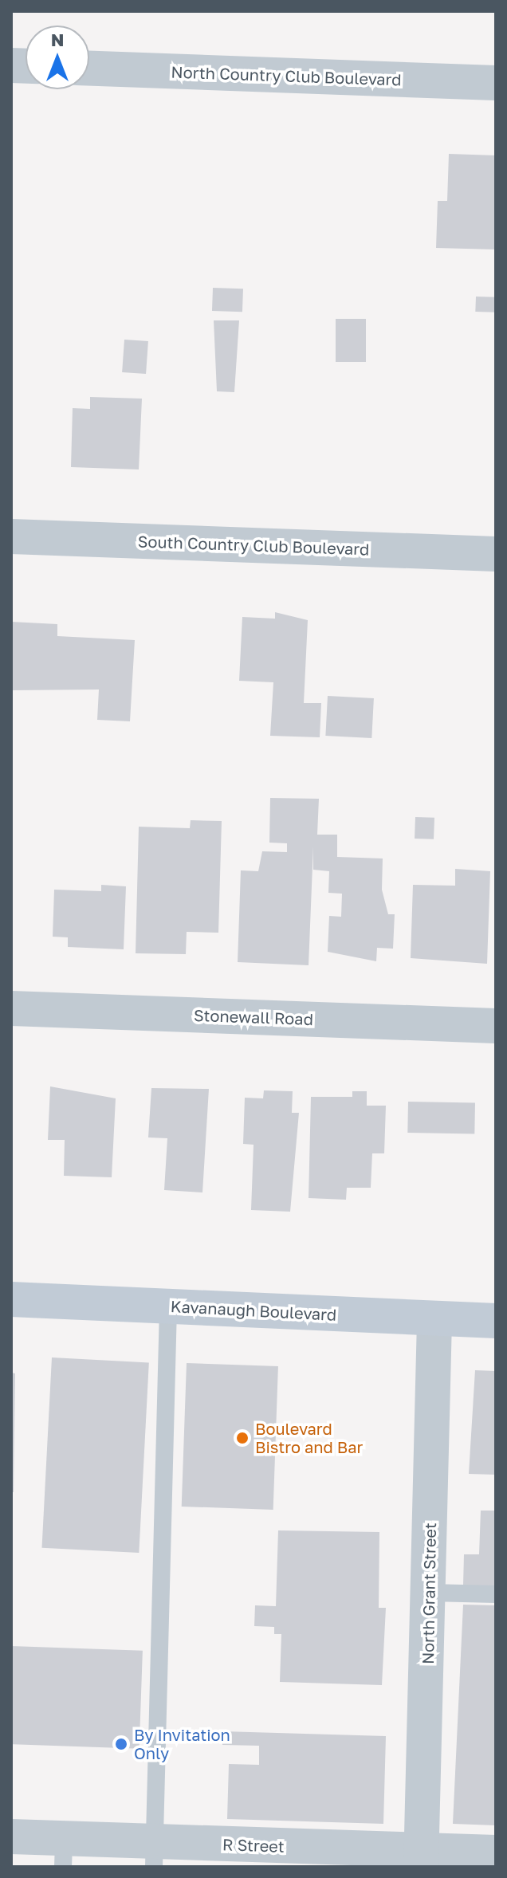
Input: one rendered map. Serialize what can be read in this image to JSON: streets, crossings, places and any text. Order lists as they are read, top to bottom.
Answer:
{
  "streets": {
    "street": [
      "North Country Club Boulevard",
      "South Country Club Boulevard",
      "Stonewall Road",
      "Kavanaugh Boulevard",
      "North Grant Street",
      "R Street"
    ]
  },
  "crossings": [
    ["Kavanaugh Boulevard", "North Grant Street"],
    ["North Grant Street", "R Street"]
  ],
  "places": ["Boulevard Bistro and Bar", "By Invitation Only"],
  "north": "top"
}
